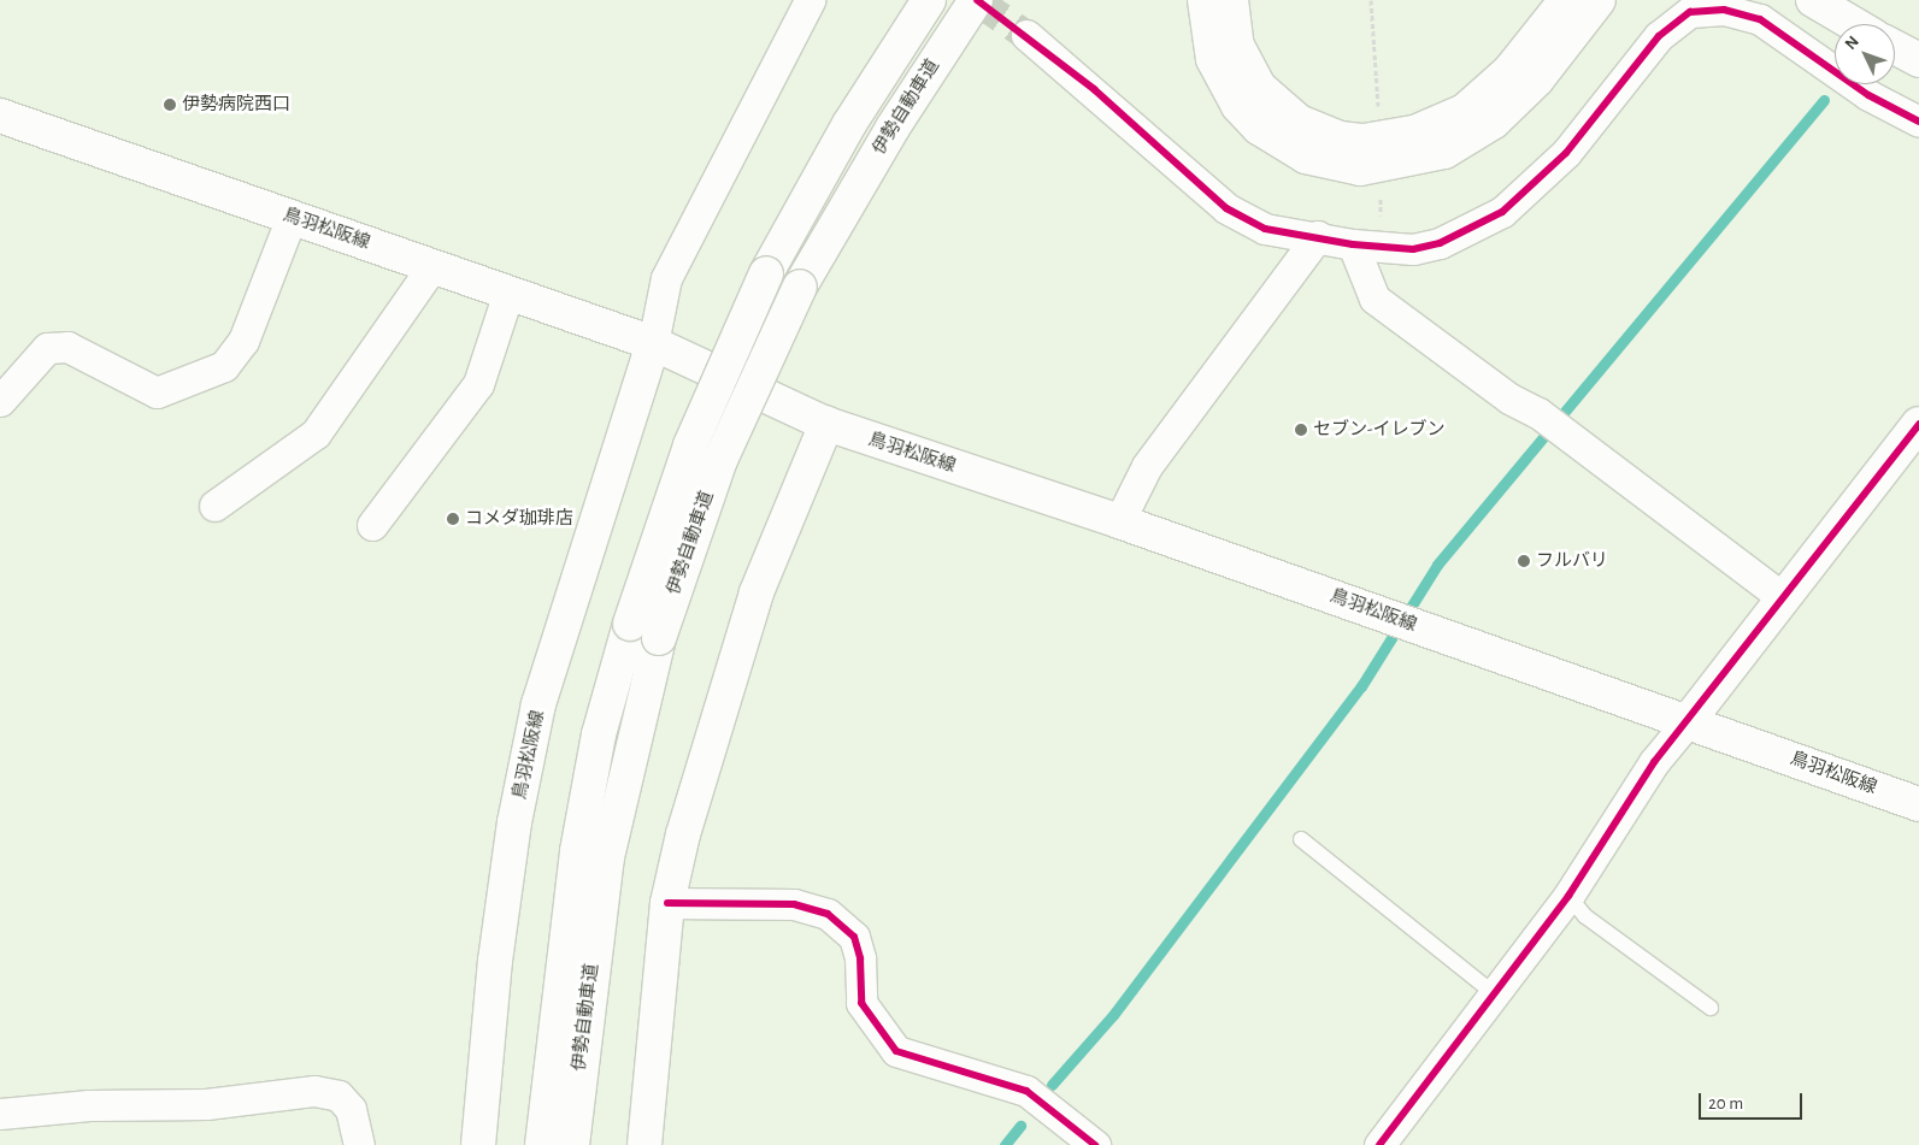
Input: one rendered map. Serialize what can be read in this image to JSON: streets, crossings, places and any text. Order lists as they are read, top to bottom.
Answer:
{
  "streets": {
    "main road": ["伊勢自動車道", "鳥羽松阪線"]
  },
  "places": [
    "伊勢病院西口",
    "セブン-イレブン",
    "コメダ珈琲店",
    "フルバリ"
  ],
  "scale_bar": "20 m",
  "north": "top left"
}
